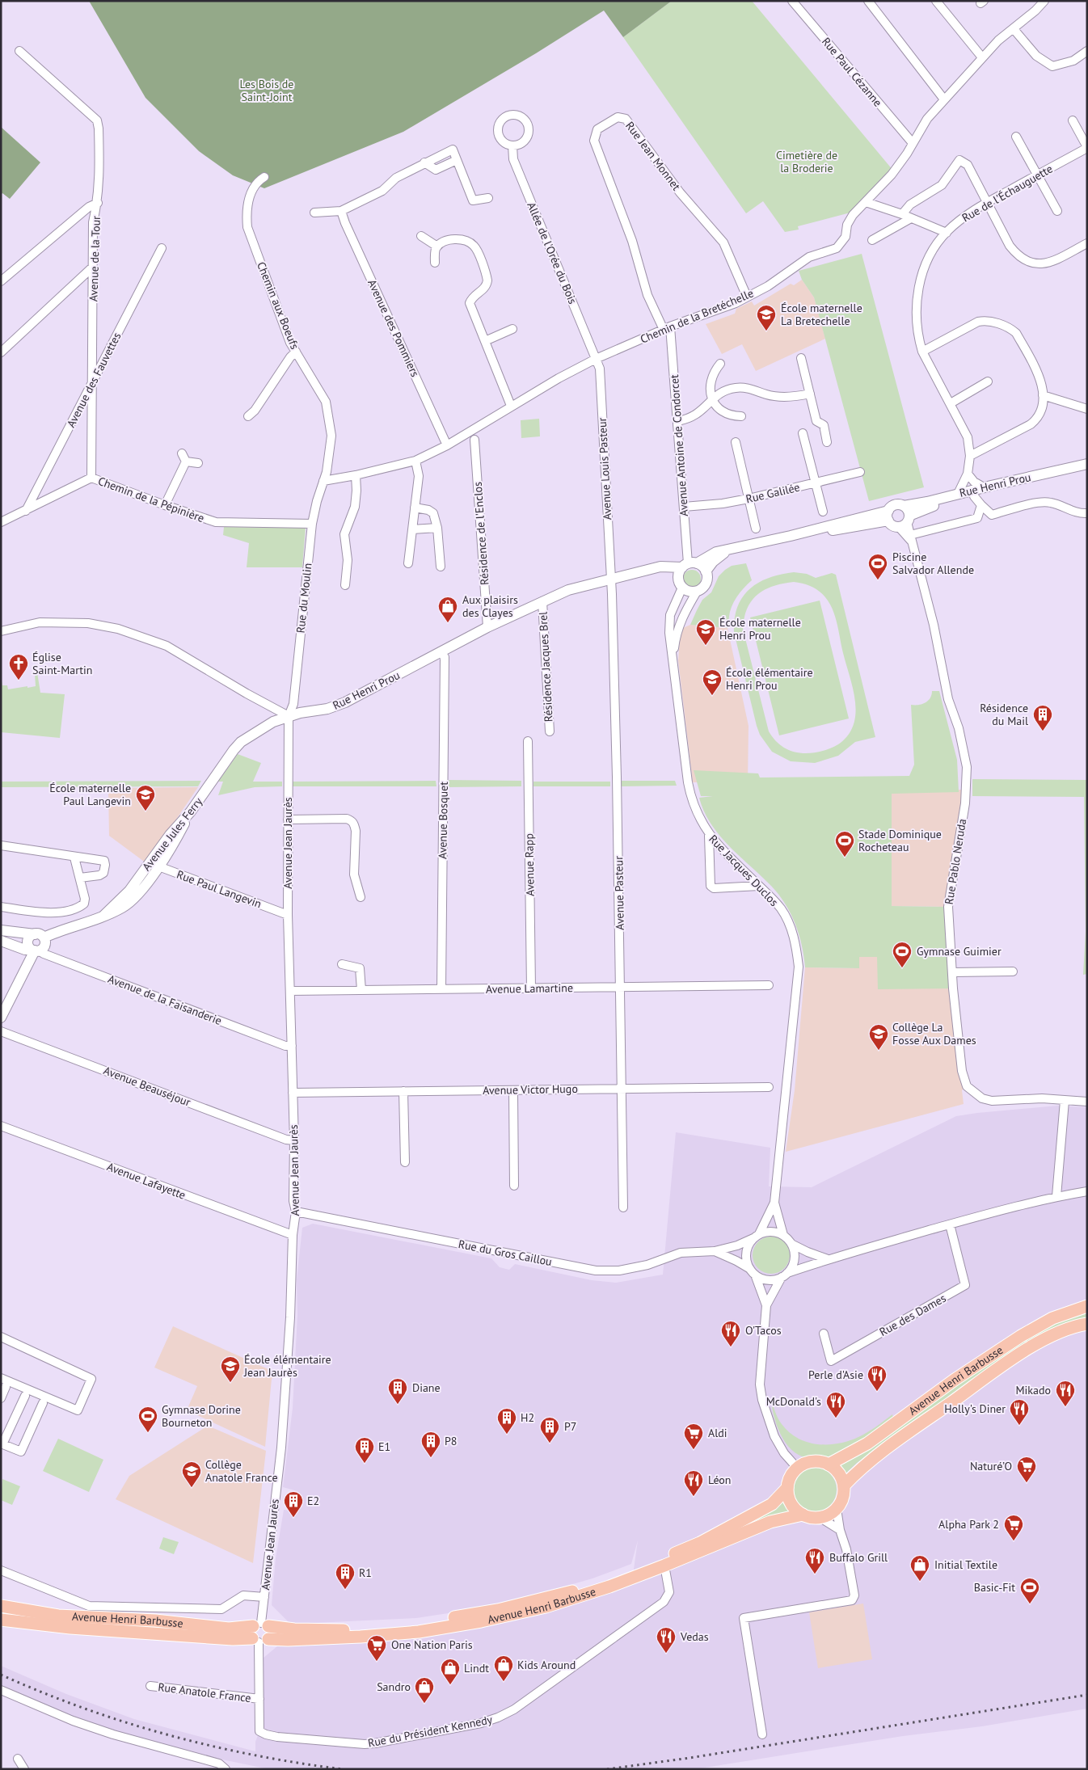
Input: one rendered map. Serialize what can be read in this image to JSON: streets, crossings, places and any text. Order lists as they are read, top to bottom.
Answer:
{
  "streets": {
    "main road": ["Avenue Henri Barbusse"],
    "street": [
      "Rue Paul Cézanne",
      "Rue Jean Monnet",
      "Rue de l'Échauguette",
      "Allée de l'Orée du Bois",
      "Avenue de la Tour",
      "Chemin aux Boeufs",
      "Chemin de la Bretéchelle",
      "Avenue des Pommiers",
      "Avenue des Fauvettes",
      "Avenue Antoine de Condorcet",
      "Avenue Louis Pasteur",
      "Rue Henri Prou",
      "Rue Galilée",
      "Chemin de la Pépinière",
      "Résidence de l'Enclos",
      "Rue du Moulin",
      "Résidence Jacques Brel",
      "Avenue Bosquet",
      "Avenue Jules Ferry",
      "Avenue Jean Jaurès",
      "Rue Pablo Neruda",
      "Avenue Rapp",
      "Rue Jacques Duclos",
      "Rue Paul Langevin",
      "Avenue Pasteur",
      "Avenue Lamartine",
      "Avenue de la Faisanderie",
      "Avenue Beauséjour",
      "Avenue Victor Hugo",
      "Avenue Lafayette",
      "Rue du Gros Caillou",
      "Rue des Dames",
      "Rue Anatole France",
      "Rue du Président Kennedy"
    ]
  },
  "crossings": [
    ["Rue Paul Cézanne", "Chemin de la Bretéchelle"],
    ["Rue Jean Monnet", "Chemin de la Bretéchelle"],
    ["Rue Jean Monnet", "Avenue Antoine de Condorcet"],
    ["Rue de l'Échauguette", "Rue Henri Prou"],
    ["Allée de l'Orée du Bois", "Chemin de la Bretéchelle"],
    ["Allée de l'Orée du Bois", "Avenue Louis Pasteur"],
    ["Avenue de la Tour", "Avenue des Fauvettes"],
    ["Avenue de la Tour", "Chemin de la Pépinière"],
    ["Chemin aux Boeufs", "Chemin de la Bretéchelle"],
    ["Chemin aux Boeufs", "Rue du Moulin"],
    ["Chemin de la Bretéchelle", "Avenue des Pommiers"],
    ["Chemin de la Bretéchelle", "Avenue Antoine de Condorcet"],
    ["Chemin de la Bretéchelle", "Avenue Louis Pasteur"],
    ["Chemin de la Bretéchelle", "Rue du Moulin"],
    ["Avenue des Fauvettes", "Chemin de la Pépinière"],
    ["Avenue Antoine de Condorcet", "Rue Henri Prou"],
    ["Avenue Antoine de Condorcet", "Rue Galilée"],
    ["Avenue Antoine de Condorcet", "Rue Jacques Duclos"],
    ["Avenue Louis Pasteur", "Rue Henri Prou"],
    ["Avenue Louis Pasteur", "Avenue Pasteur"],
    ["Rue Henri Prou", "Résidence de l'Enclos"],
    ["Rue Henri Prou", "Rue du Moulin"],
    ["Rue Henri Prou", "Résidence Jacques Brel"],
    ["Rue Henri Prou", "Avenue Bosquet"],
    ["Rue Henri Prou", "Avenue Jules Ferry"],
    ["Rue Henri Prou", "Avenue Jean Jaurès"],
    ["Rue Henri Prou", "Rue Pablo Neruda"],
    ["Rue Henri Prou", "Rue Jacques Duclos"],
    ["Rue Henri Prou", "Avenue Pasteur"],
    ["Chemin de la Pépinière", "Rue du Moulin"],
    ["Rue du Moulin", "Avenue Jules Ferry"],
    ["Rue du Moulin", "Avenue Jean Jaurès"],
    ["Avenue Bosquet", "Avenue Lamartine"],
    ["Avenue Jules Ferry", "Avenue Jean Jaurès"],
    ["Avenue Jules Ferry", "Rue Paul Langevin"],
    ["Avenue Jules Ferry", "Avenue de la Faisanderie"],
    ["Avenue Jean Jaurès", "Rue Paul Langevin"],
    ["Avenue Jean Jaurès", "Avenue Lamartine"],
    ["Avenue Jean Jaurès", "Avenue de la Faisanderie"],
    ["Avenue Jean Jaurès", "Avenue Beauséjour"],
    ["Avenue Jean Jaurès", "Avenue Victor Hugo"],
    ["Avenue Jean Jaurès", "Avenue Lafayette"],
    ["Avenue Jean Jaurès", "Rue du Gros Caillou"],
    ["Avenue Jean Jaurès", "Avenue Henri Barbusse"],
    ["Avenue Jean Jaurès", "Rue du Président Kennedy"],
    ["Avenue Rapp", "Avenue Lamartine"],
    ["Rue Jacques Duclos", "Rue du Gros Caillou"],
    ["Rue Jacques Duclos", "Avenue Henri Barbusse"],
    ["Avenue Pasteur", "Avenue Lamartine"],
    ["Avenue Pasteur", "Avenue Victor Hugo"],
    ["Avenue Henri Barbusse", "Rue du Président Kennedy"],
    ["Rue Anatole France", "Rue du Président Kennedy"]
  ],
  "parks": ["Les Bois de Saint-Joint", "Cimetière de la Broderie"],
  "places": {
    "school or university": [
      "École maternelle La Bretechelle",
      "École maternelle Henri Prou",
      "École élémentaire Henri Prou",
      "École maternelle Paul Langevin",
      "Collège La Fosse Aux Dames",
      "École élémentaire Jean Jaurès",
      "Collège Anatole France"
    ],
    "sports": [
      "Piscine Salvador Allende",
      "Stade Dominique Rocheteau",
      "Gymnase Guimier",
      "Gymnase Dorine Bourneton",
      "Basic-Fit"
    ],
    "shop": [
      "Aux plaisirs des Clayes",
      "Initial Textile",
      "Kids Around",
      "Lindt",
      "Sandro"
    ],
    "church": ["Église Saint-Martin"],
    "building": [
      "Résidence du Mail",
      "Diane",
      "H2",
      "P7",
      "P8",
      "E1",
      "E2",
      "R1"
    ],
    "restaurant": [
      "O'Tacos",
      "Perle d'Asie",
      "Mikado",
      "McDonald's",
      "Holly's Diner",
      "Léon",
      "Buffalo Grill",
      "Vedas"
    ],
    "supermarket": [
      "Aldi",
      "Naturé’O",
      "Alpha Park 2",
      "One Nation Paris"
    ]
  }
}
